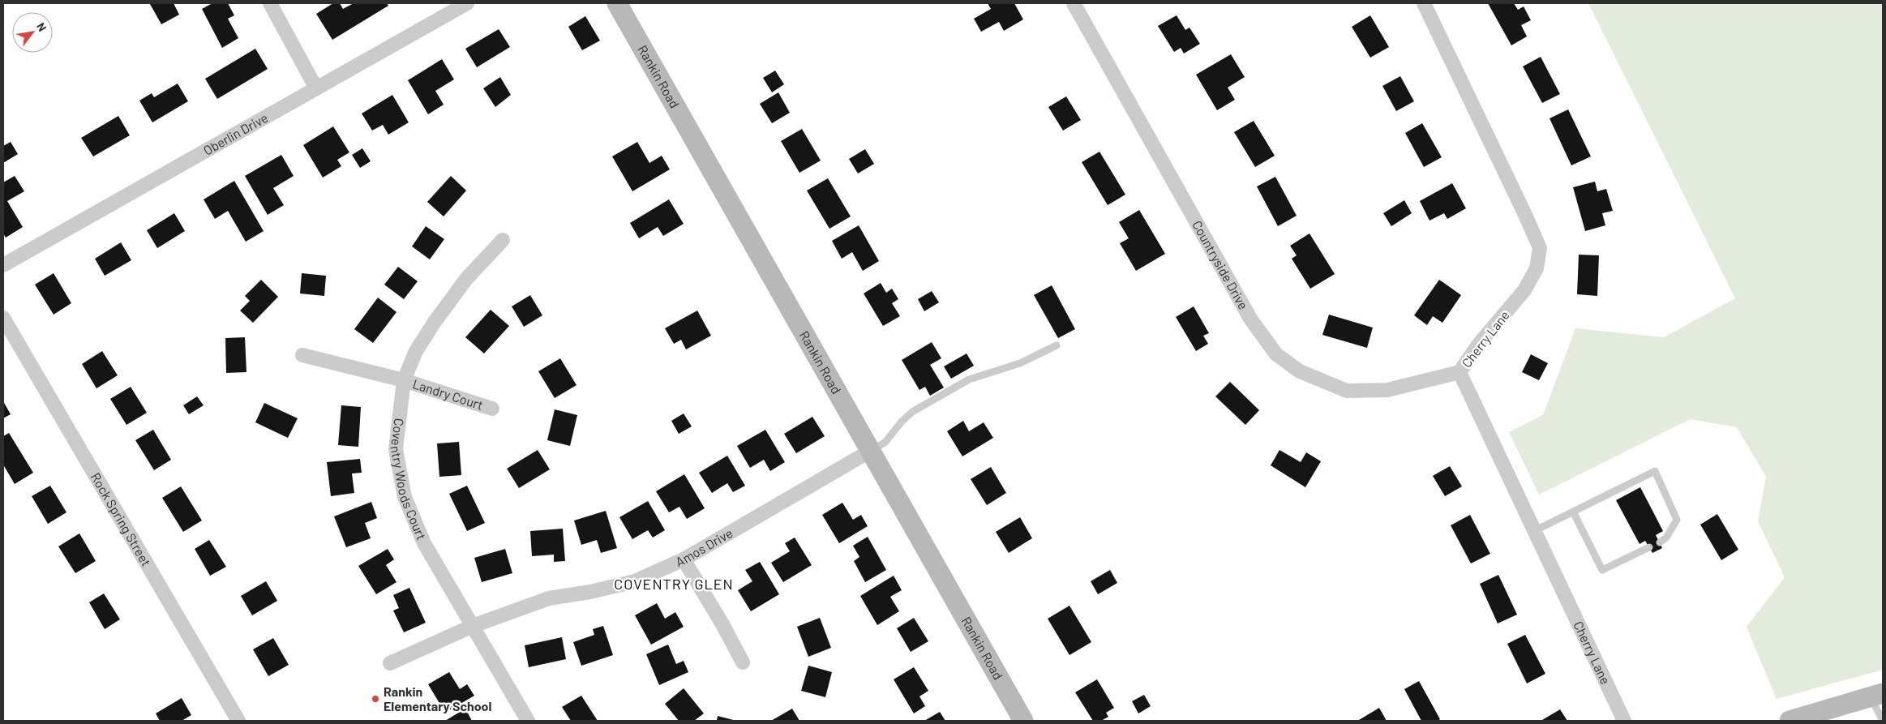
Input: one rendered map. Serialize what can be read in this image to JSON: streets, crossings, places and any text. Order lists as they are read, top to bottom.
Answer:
{
  "streets": {
    "street": [
      "Rankin Road",
      "Oberlin Drive",
      "Countryside Drive",
      "Cherry Lane",
      "Landry Court",
      "Coventry Woods Court",
      "Rock Spring Street",
      "Amos Drive"
    ]
  },
  "crossings": [
    ["Rankin Road", "Amos Drive"],
    ["Countryside Drive", "Cherry Lane"],
    ["Landry Court", "Coventry Woods Court"],
    ["Coventry Woods Court", "Amos Drive"]
  ],
  "districts": ["COVENTRY GLEN"],
  "places": ["Rankin Elementary School"],
  "north": "top right"
}
